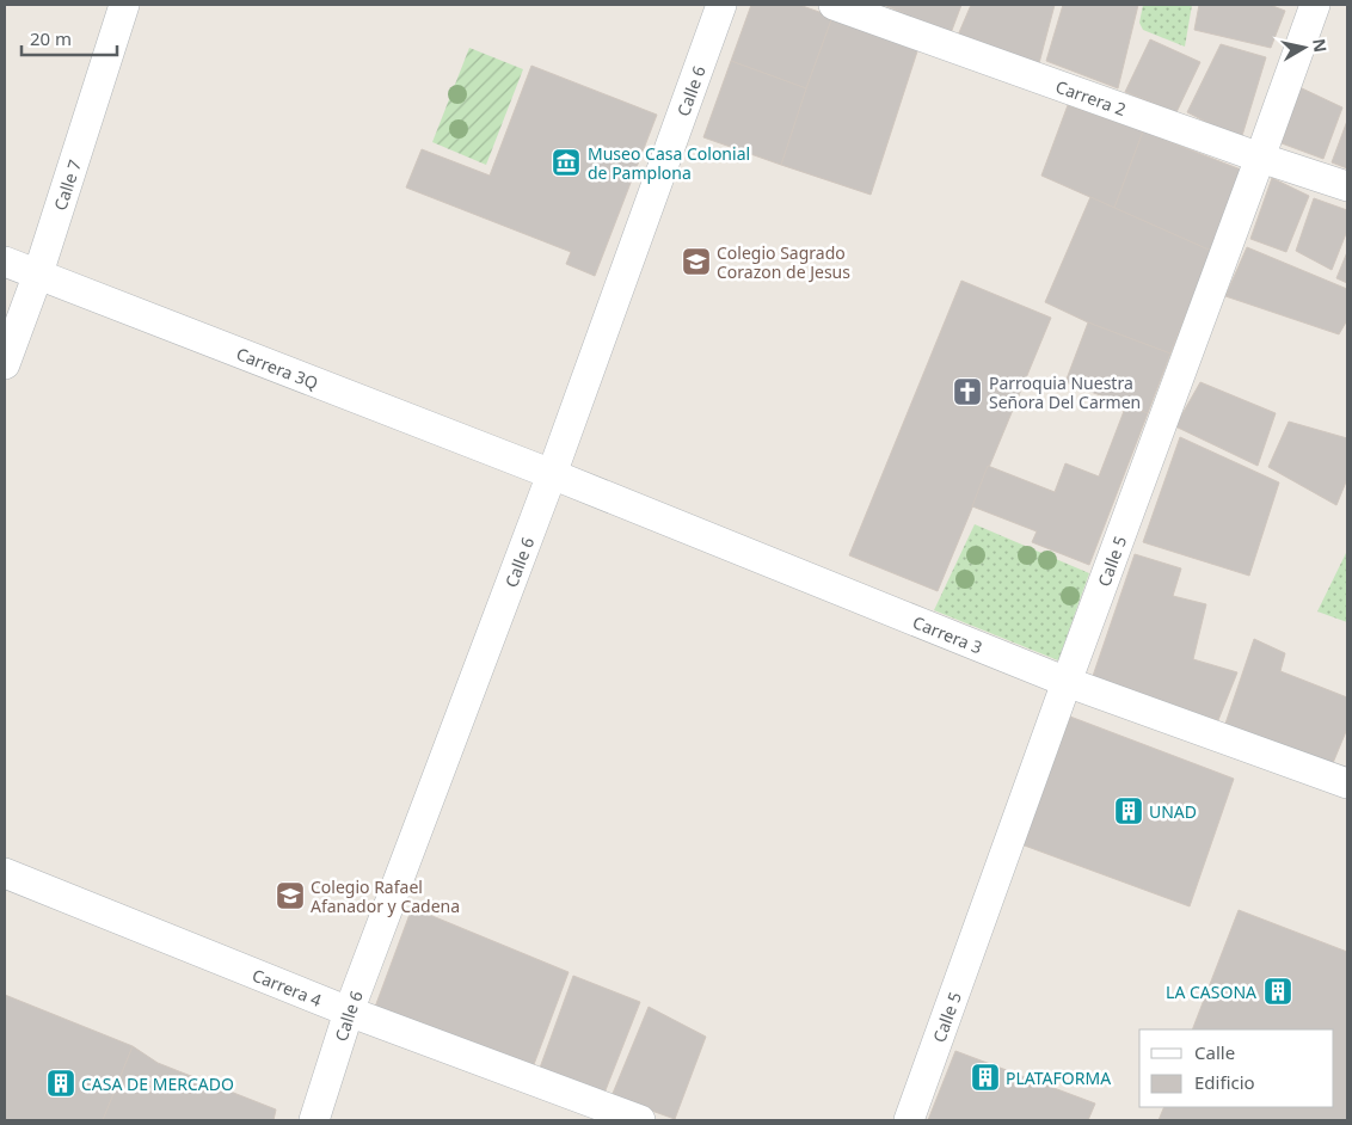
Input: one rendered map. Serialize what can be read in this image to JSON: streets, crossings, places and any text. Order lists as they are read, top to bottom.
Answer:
{
  "streets": {
    "street": [
      "Calle 6",
      "Carrera 2",
      "Calle 7",
      "Carrera 3Q",
      "Calle 5",
      "Carrera 3",
      "Carrera 4"
    ]
  },
  "crossings": [
    ["Calle 6", "Carrera 3Q"],
    ["Calle 6", "Carrera 3"],
    ["Calle 6", "Carrera 4"],
    ["Carrera 2", "Calle 5"],
    ["Calle 7", "Carrera 3Q"],
    ["Carrera 3Q", "Carrera 3"],
    ["Calle 5", "Carrera 3"]
  ],
  "places": {
    "museum": ["Museo Casa Colonial de Pamplona"],
    "school or university": ["Colegio Sagrado Corazon de Jesus", "Colegio Rafael Afanador y Cadena"],
    "church": ["Parroquia Nuestra Señora Del Carmen"],
    "building": [
      "UNAD",
      "LA CASONA",
      "PLATAFORMA",
      "CASA DE MERCADO"
    ]
  },
  "legend": ["Calle", "Edificio"],
  "scale_bar": "20 m",
  "north": "right"
}
